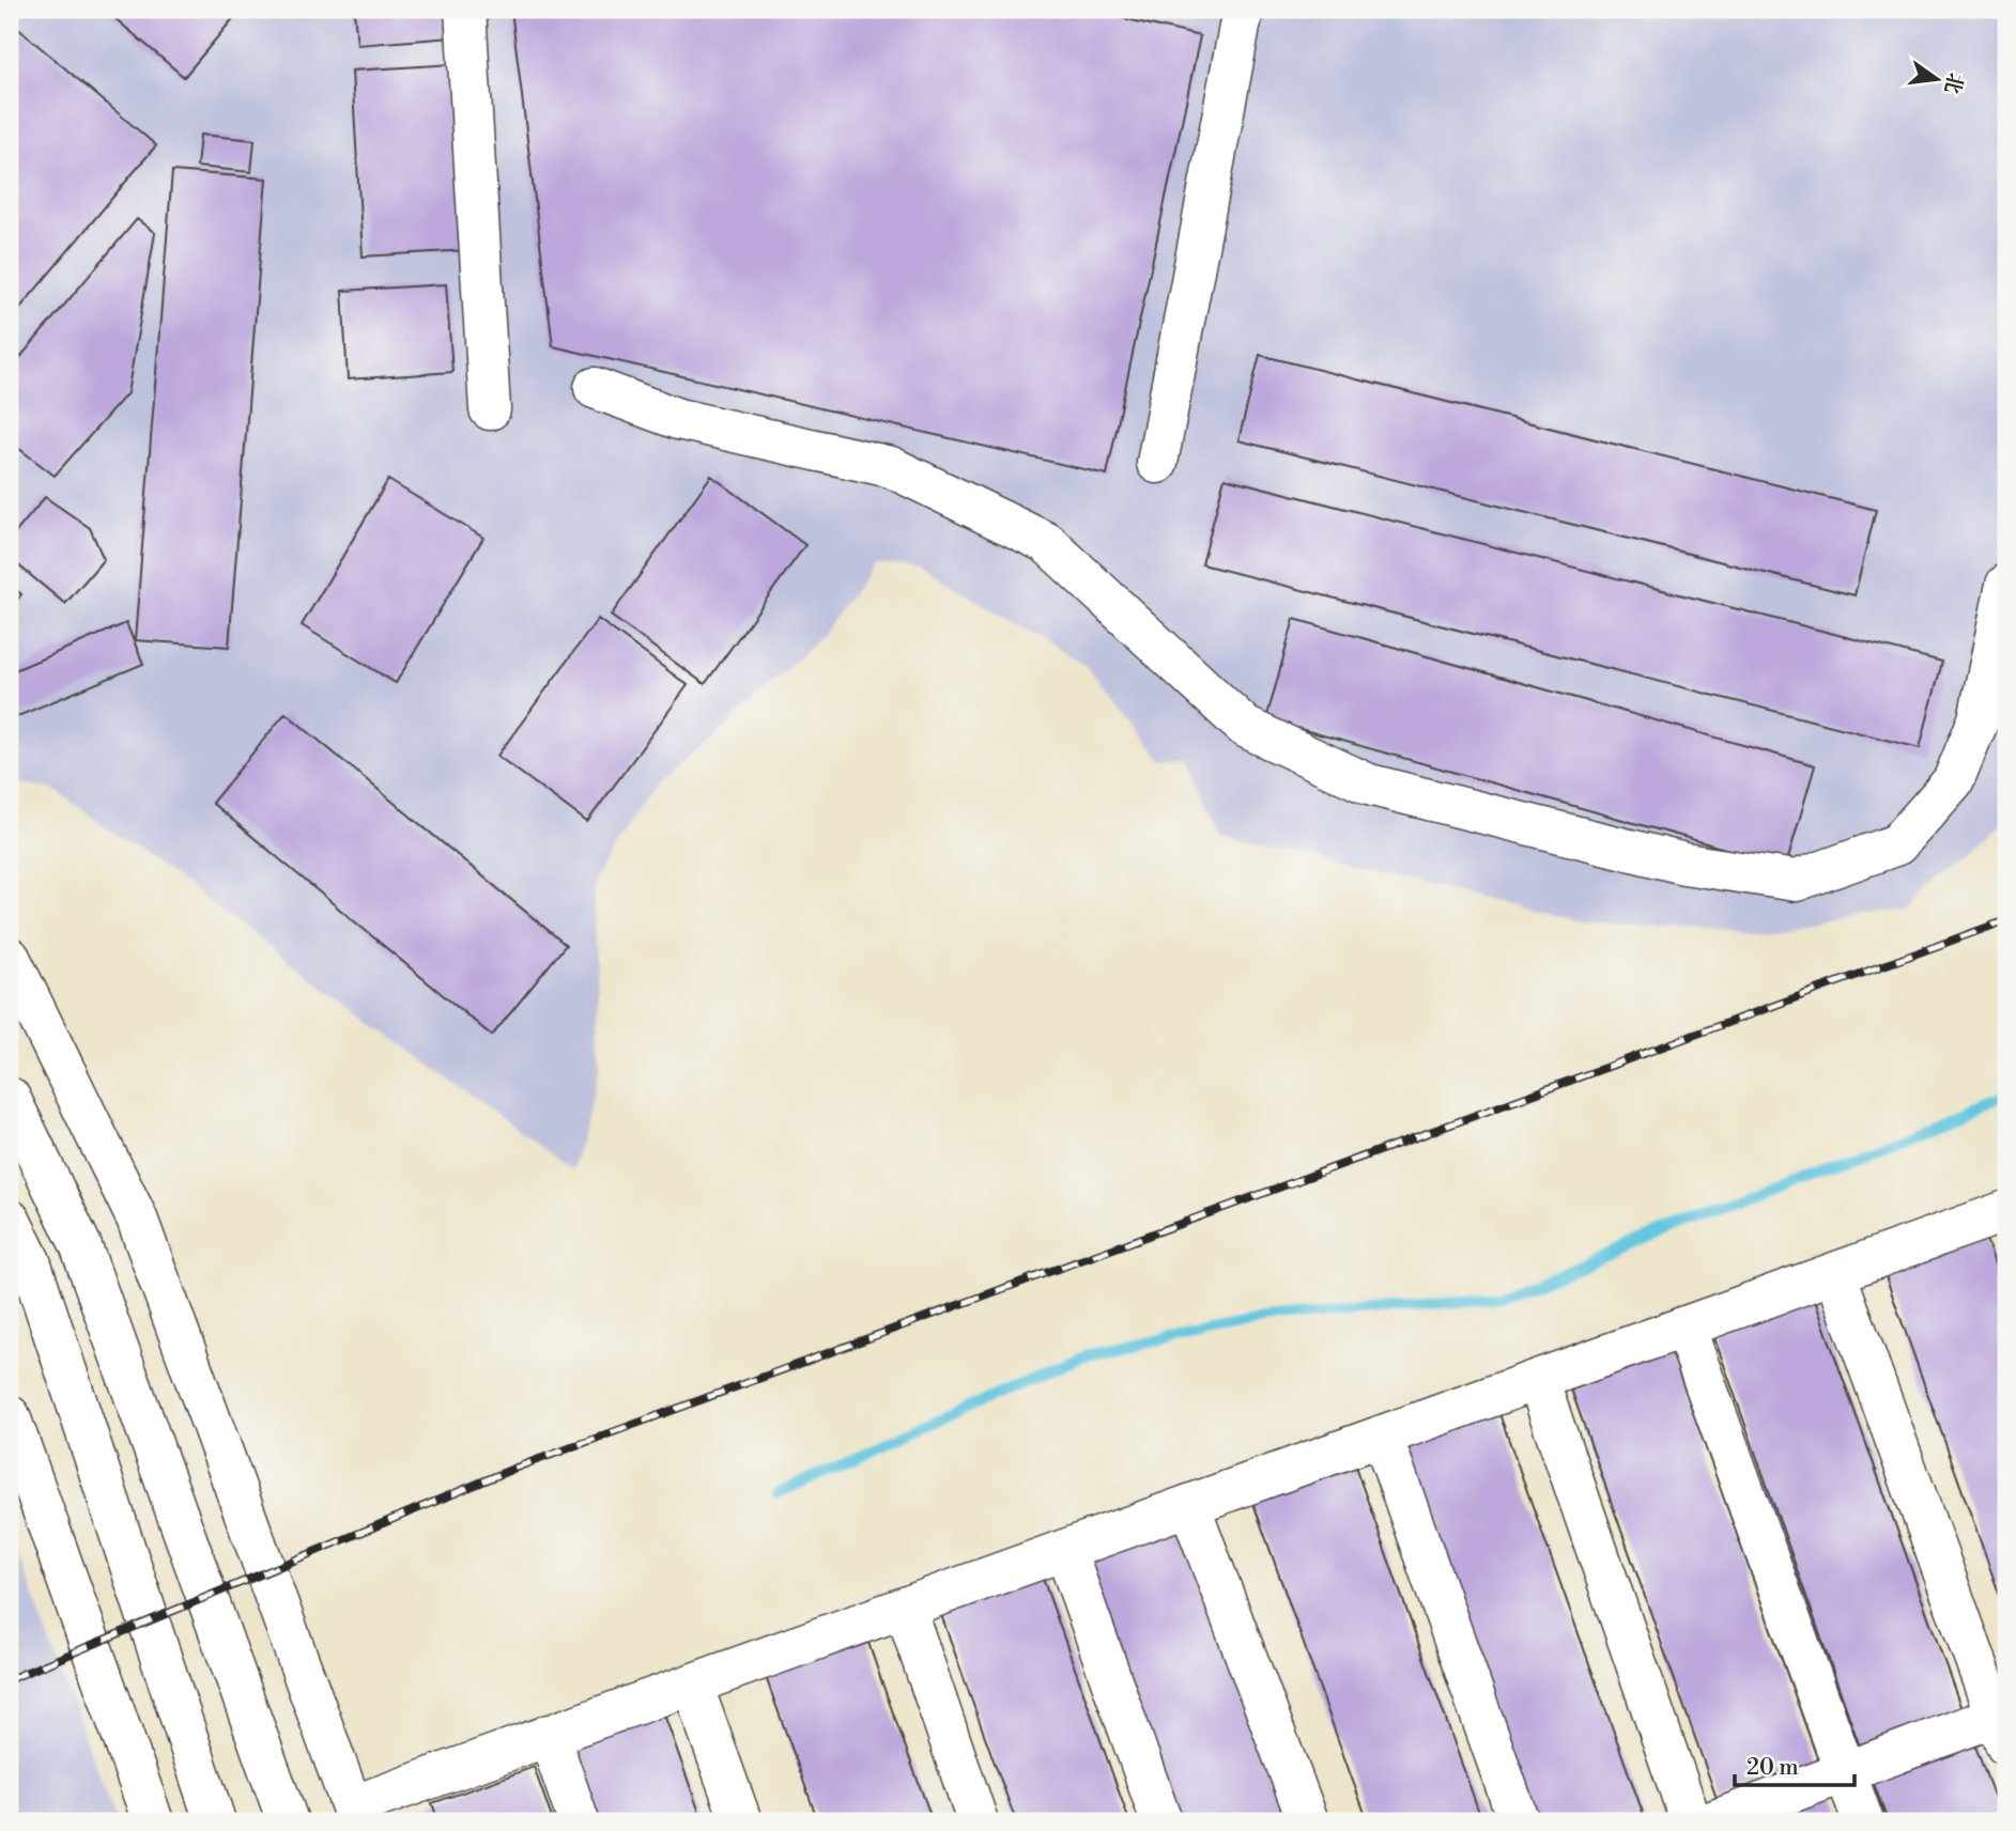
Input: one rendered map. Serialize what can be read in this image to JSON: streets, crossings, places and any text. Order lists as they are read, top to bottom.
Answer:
{
  "scale_bar": "20 m",
  "north": "right"
}
